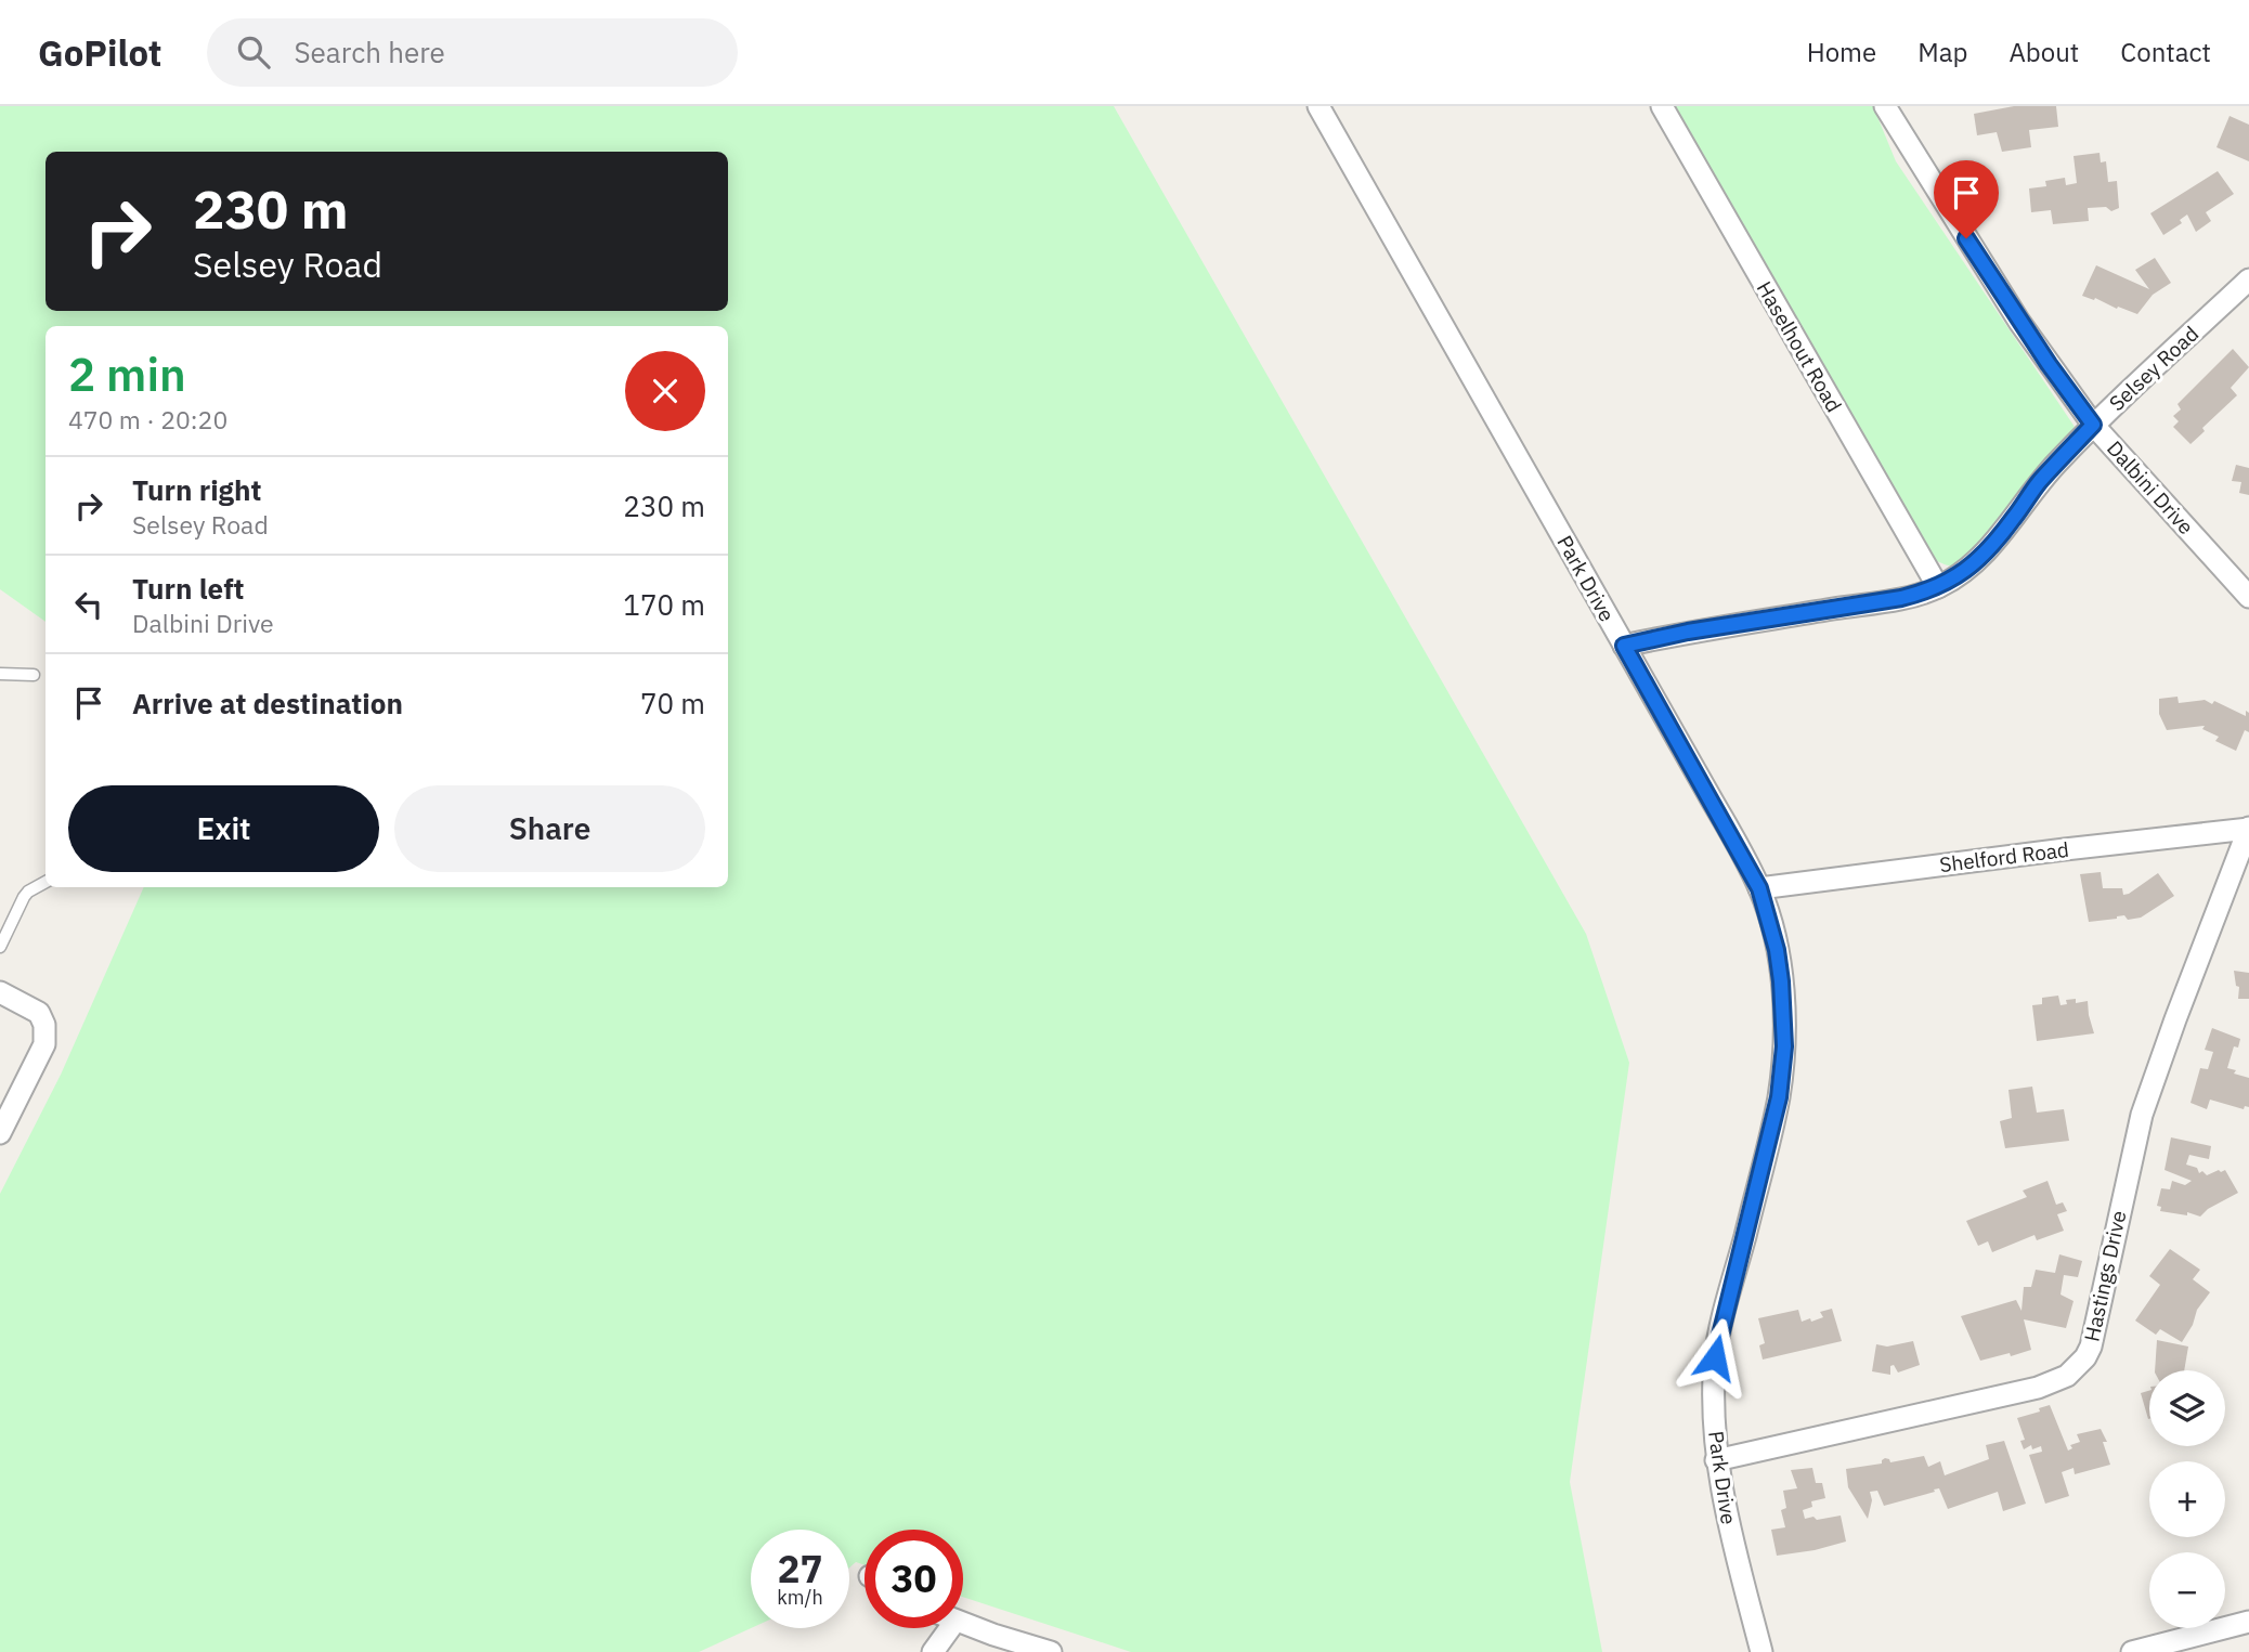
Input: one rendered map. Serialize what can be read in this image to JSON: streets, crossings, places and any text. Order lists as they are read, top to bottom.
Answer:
{
  "streets": {
    "street": [
      "Haselhout Road",
      "Selsey Road",
      "Dalbini Drive",
      "Park Drive",
      "Shelford Road",
      "Hastings Drive"
    ]
  },
  "crossings": [
    ["Haselhout Road", "Selsey Road"],
    ["Selsey Road", "Dalbini Drive"],
    ["Selsey Road", "Park Drive"],
    ["Park Drive", "Shelford Road"],
    ["Park Drive", "Hastings Drive"],
    ["Shelford Road", "Hastings Drive"]
  ],
  "page": {
    "header": "GoPilot",
    "search": "Search here",
    "nav": [
      "Home",
      "Map",
      "About",
      "Contact"
    ],
    "turn": ["230 m", "Selsey Road"],
    "heading": ["2 min", "470 m · 20:20"],
    "list": [
      {
        "name": "Turn right",
        "note": "Selsey Road",
        "value": "230 m"
      },
      {
        "name": "Turn left",
        "note": "Dalbini Drive",
        "value": "170 m"
      },
      {
        "name": "Arrive at destination",
        "value": "70 m"
      }
    ],
    "buttons": ["Exit", "Share"],
    "map_buttons": ["+", "−"],
    "speed": "27 km/h",
    "limit": "30"
  }
}
